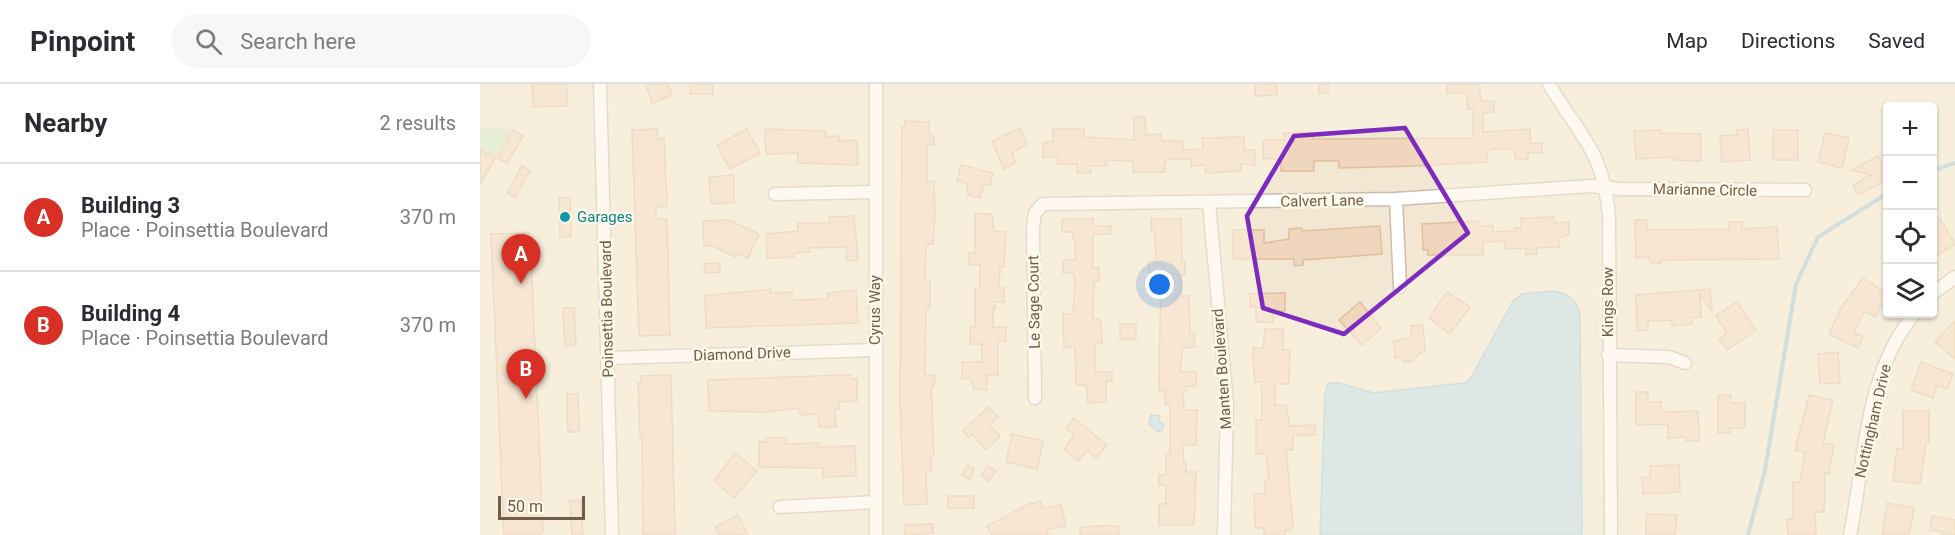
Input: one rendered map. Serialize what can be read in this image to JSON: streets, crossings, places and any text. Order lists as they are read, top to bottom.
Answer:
{
  "streets": {
    "street": [
      "Marianne Circle",
      "Calvert Lane",
      "Le Sage Court",
      "Kings Row",
      "Poinsettia Boulevard",
      "Cyrus Way",
      "Diamond Drive",
      "Manten Boulevard",
      "Nottingham Drive"
    ]
  },
  "crossings": [
    ["Marianne Circle", "Calvert Lane"],
    ["Marianne Circle", "Kings Row"],
    ["Calvert Lane", "Le Sage Court"],
    ["Calvert Lane", "Kings Row"],
    ["Calvert Lane", "Manten Boulevard"],
    ["Poinsettia Boulevard", "Diamond Drive"],
    ["Cyrus Way", "Diamond Drive"]
  ],
  "places": ["Garages"],
  "scale_bar": "50 m",
  "page": {
    "header": "Pinpoint",
    "search": "Search here",
    "nav": ["Map", "Directions", "Saved"],
    "heading": ["Nearby", "2 results"],
    "map_buttons": ["+", "−"],
    "list": [
      {
        "mark": "A",
        "name": "Building 3",
        "note": "Place · Poinsettia Boulevard",
        "value": "370 m"
      },
      {
        "mark": "B",
        "name": "Building 4",
        "note": "Place · Poinsettia Boulevard",
        "value": "370 m"
      }
    ],
    "pins": ["A", "B"],
    "scale": "50 m"
  }
}
